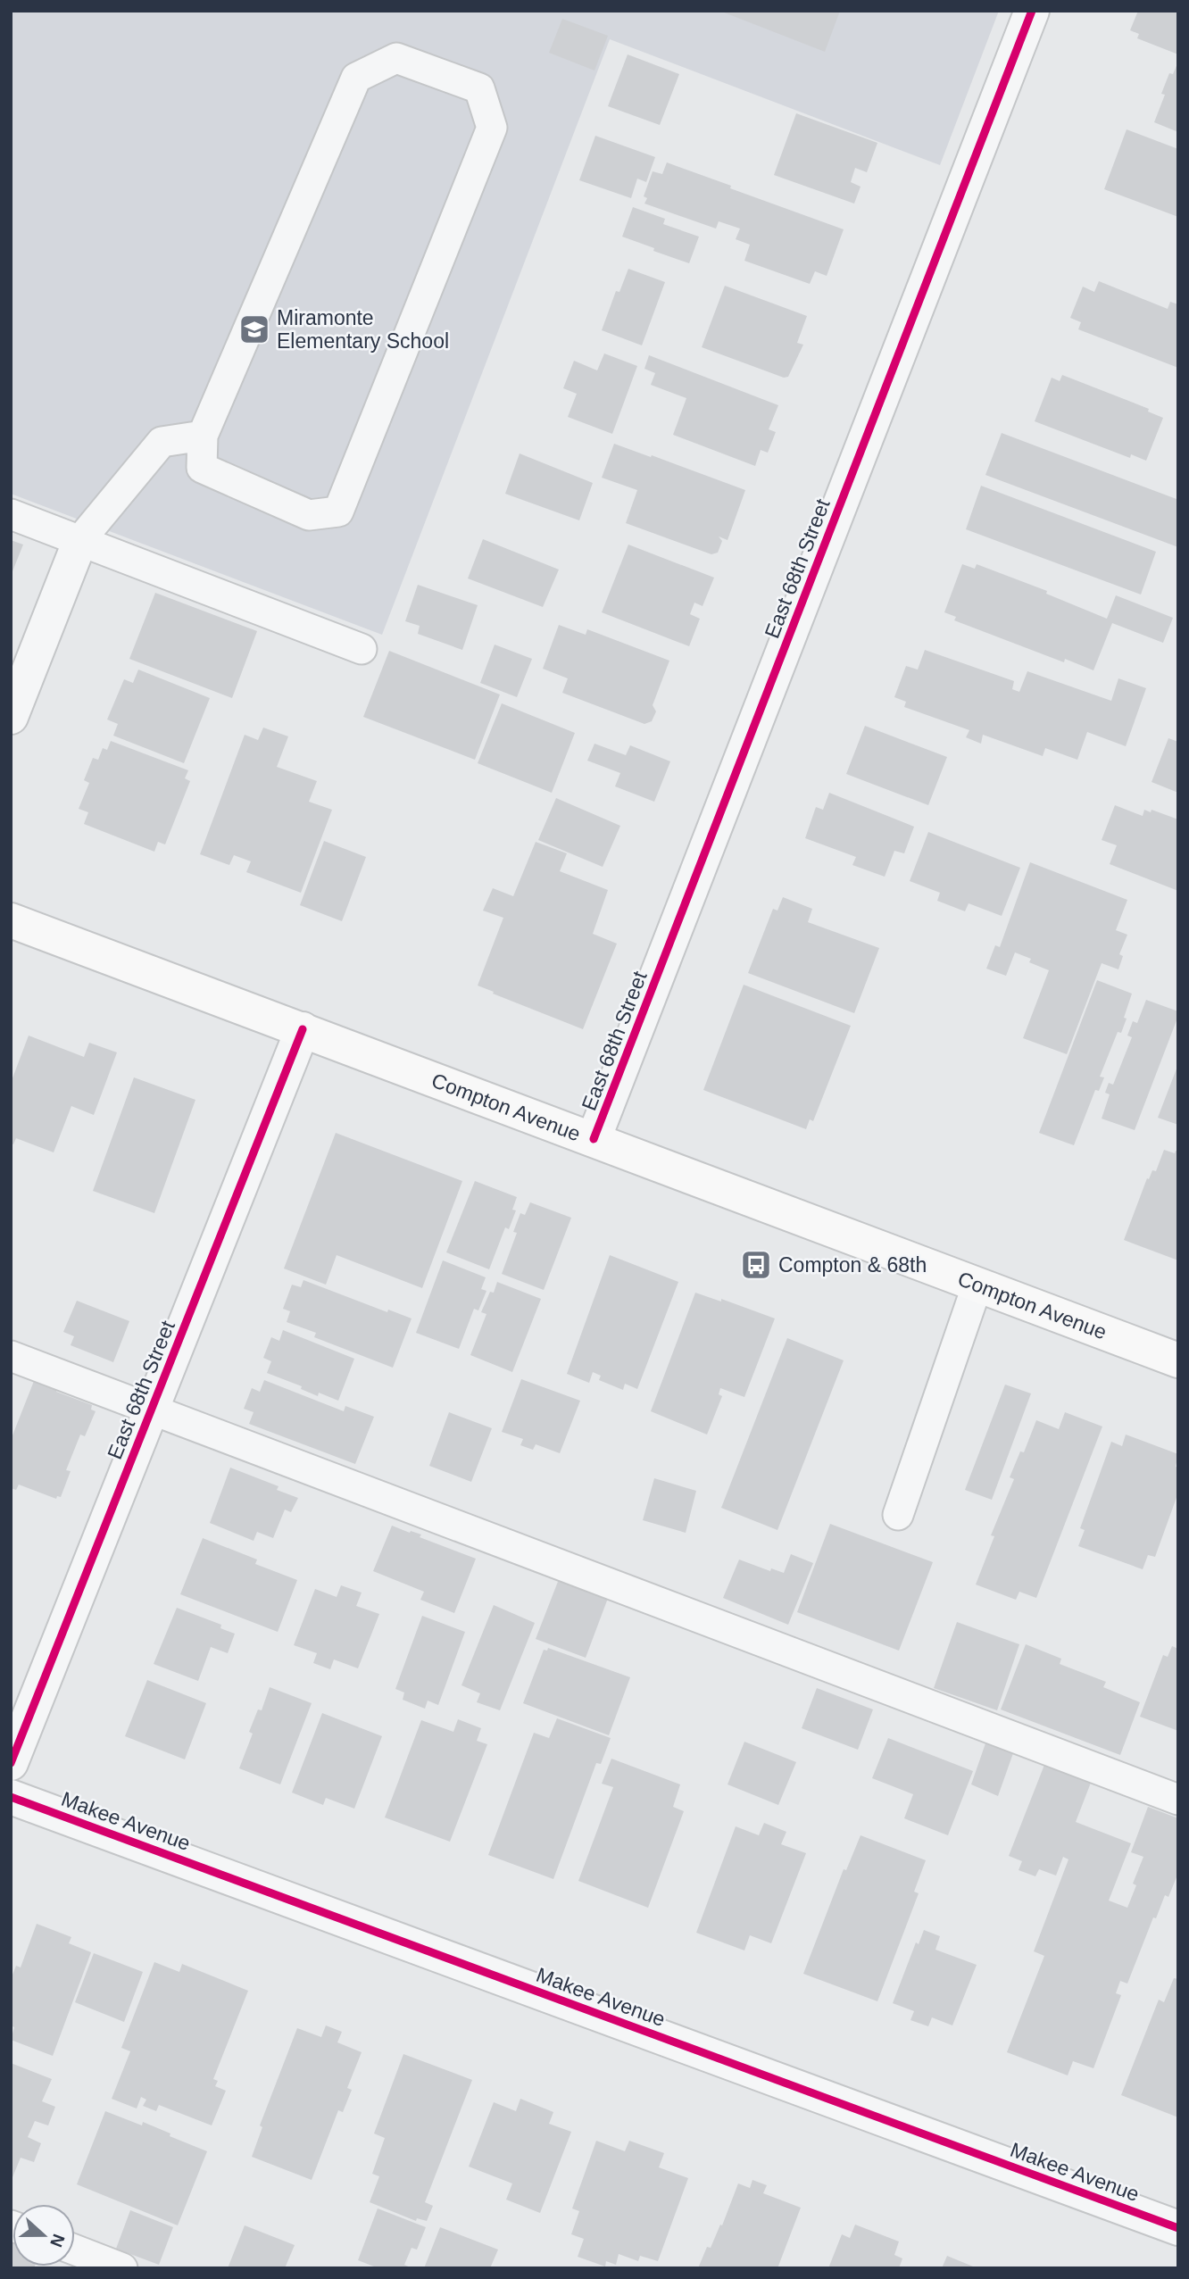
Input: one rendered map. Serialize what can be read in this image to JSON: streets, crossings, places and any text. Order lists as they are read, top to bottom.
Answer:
{
  "streets": {
    "main road": ["Compton Avenue"],
    "street": ["East 68th Street", "Makee Avenue"]
  },
  "crossings": [
    ["East 68th Street", "Compton Avenue"]
  ],
  "places": {
    "school or university": ["Miramonte Elementary School"],
    "bus stop": ["Compton & 68th"]
  },
  "north": "right"
}
